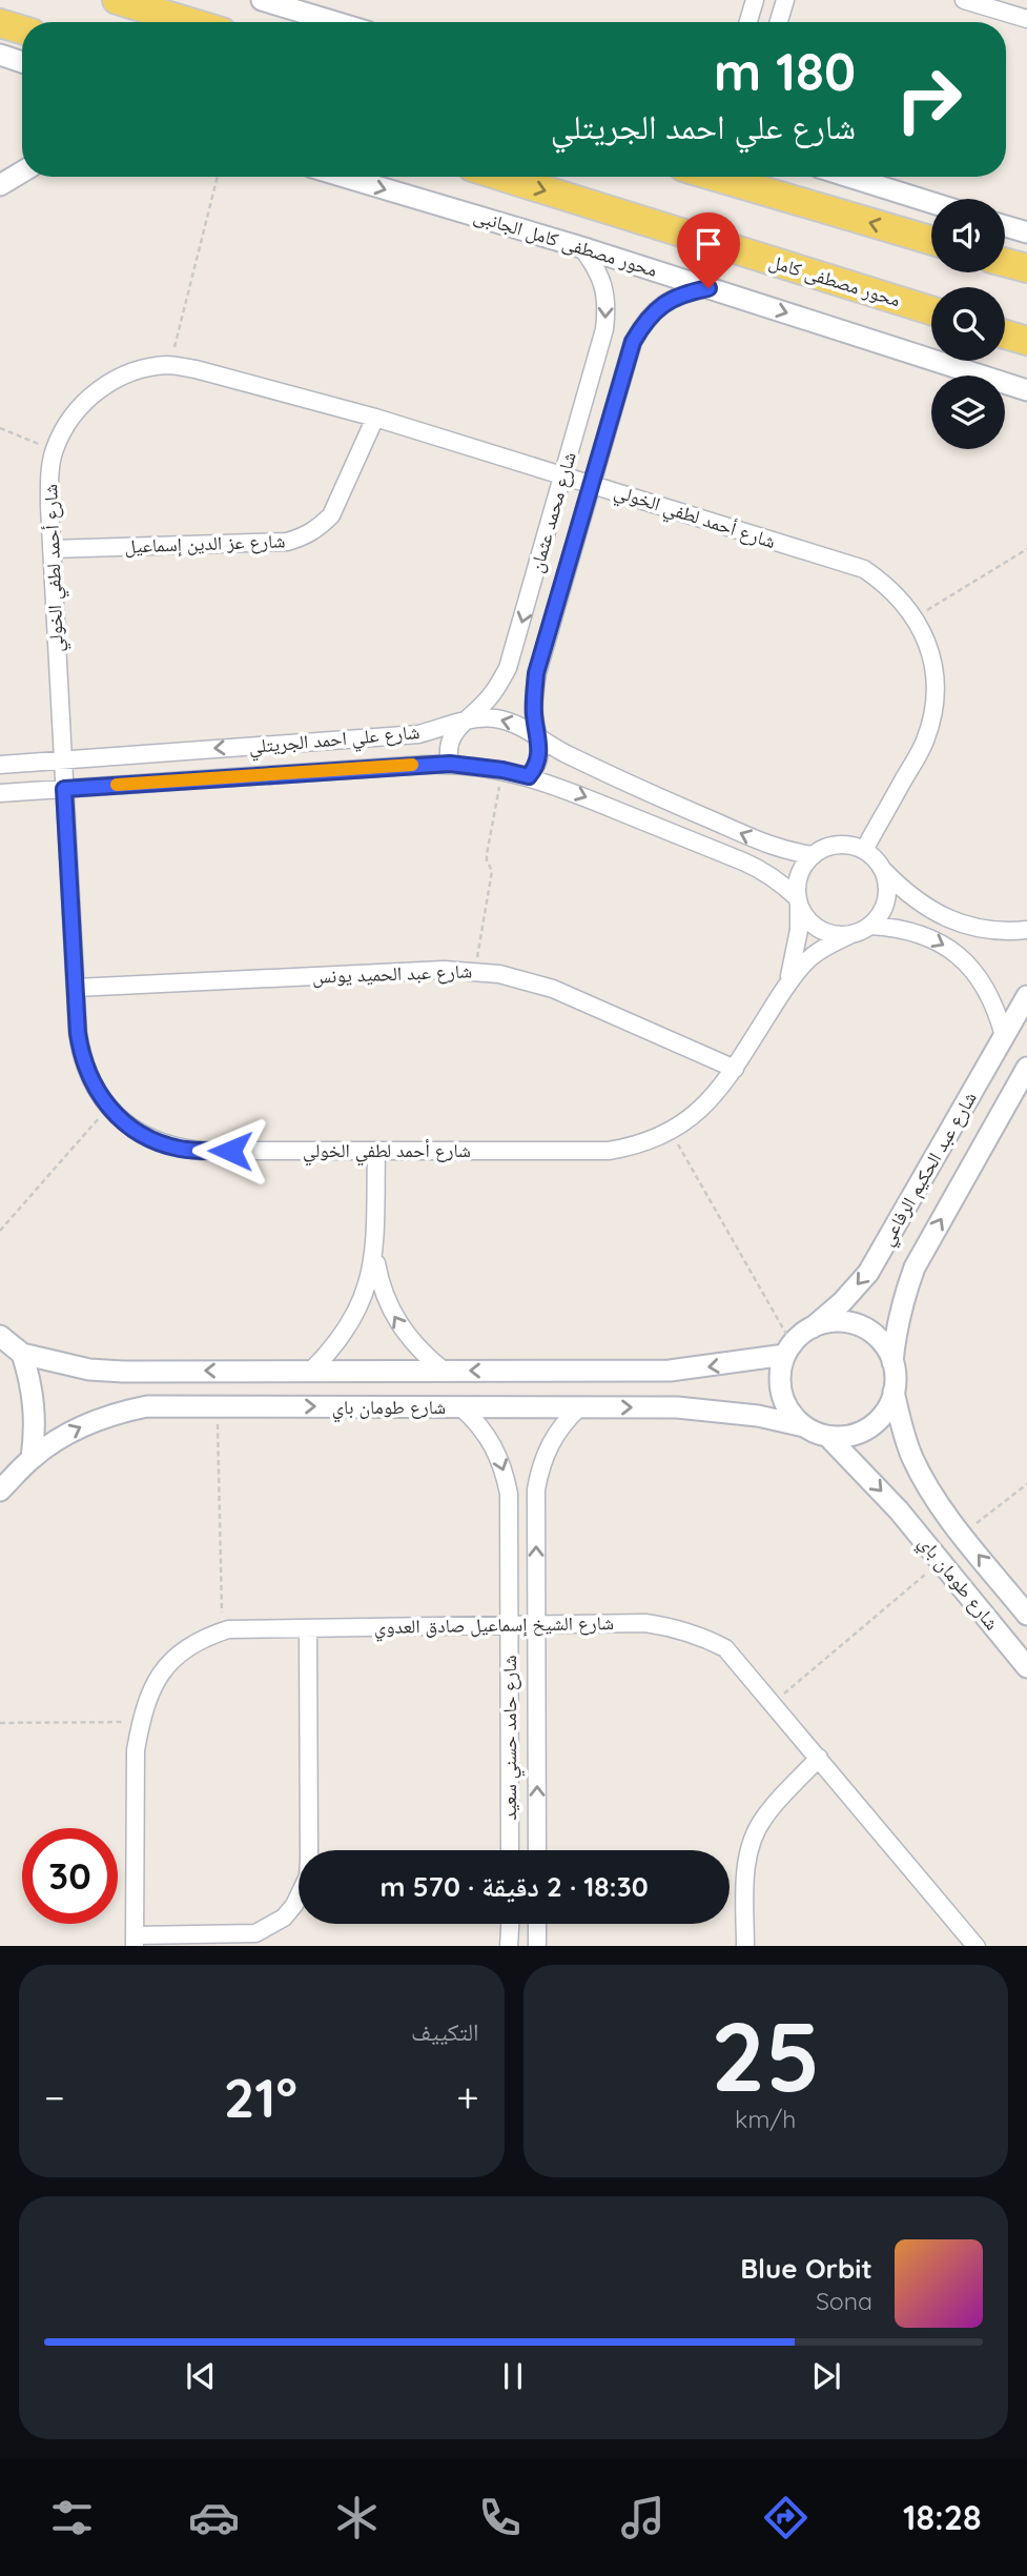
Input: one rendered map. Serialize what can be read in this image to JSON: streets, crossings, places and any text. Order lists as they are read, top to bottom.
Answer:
{
  "streets": {
    "main road": ["محور مصطفى كامل"],
    "street": [
      "محور مصطفى كامل الجانبى",
      "شارع محمد عثمان",
      "شارع أحمد لطفي الخولي",
      "شارع عز الدين إسماعيل",
      "شارع علي احمد الجريتلي",
      "شارع عبد الحميد يونس",
      "شارع عبد الحكيم الرفاعي",
      "شارع طومان باي",
      "شارع الشيخ إسماعيل صادق العدوي",
      "شارع حامد حسني سعيد"
    ]
  },
  "crossings": [
    ["محور مصطفى كامل الجانبى", "شارع محمد عثمان"],
    ["شارع محمد عثمان", "شارع أحمد لطفي الخولي"],
    ["شارع محمد عثمان", "شارع علي احمد الجريتلي"],
    ["شارع أحمد لطفي الخولي", "شارع عز الدين إسماعيل"],
    ["شارع أحمد لطفي الخولي", "شارع علي احمد الجريتلي"],
    ["شارع أحمد لطفي الخولي", "شارع عبد الحميد يونس"],
    ["شارع عبد الحكيم الرفاعي", "شارع طومان باي"],
    ["شارع طومان باي", "شارع حامد حسني سعيد"],
    ["شارع الشيخ إسماعيل صادق العدوي", "شارع حامد حسني سعيد"]
  ],
  "one_way": ["محور مصطفى كامل الجانبى"],
  "page": {
    "turn": ["180 m", "شارع علي احمد الجريتلي"],
    "limit": "30",
    "trip": "18:30 · 2 دقيقة · 570 m",
    "tile": [
      ["25", "km/h"],
      "التكييف"
    ],
    "heat": ["−", "21°", "+"],
    "song": ["Blue Orbit", "Sona"],
    "tabs": "18:28"
  }
}
